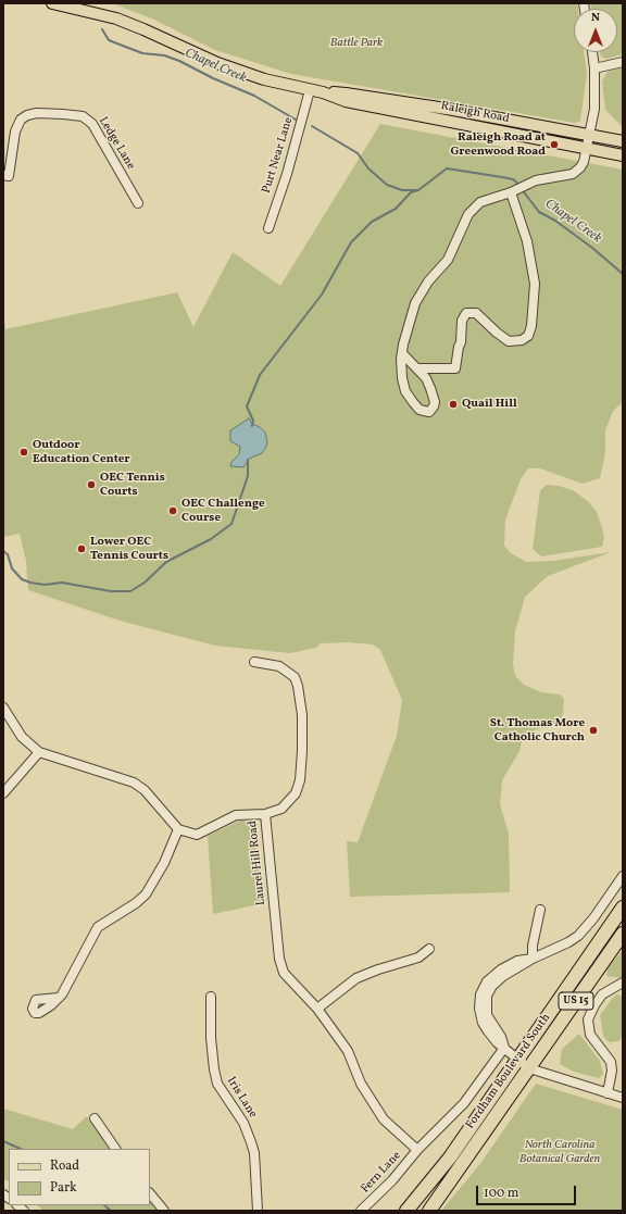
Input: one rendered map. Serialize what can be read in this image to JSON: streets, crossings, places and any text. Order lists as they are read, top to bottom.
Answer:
{
  "streets": {
    "highway": ["US 15", "Fordham Boulevard South"],
    "main road": ["Raleigh Road"],
    "street": [
      "Ledge Lane",
      "Purt Near Lane",
      "Laurel Hill Road",
      "Iris Lane",
      "Fern Lane"
    ]
  },
  "crossings": [
    ["Raleigh Road", "Purt Near Lane"],
    ["Laurel Hill Road", "Fern Lane"]
  ],
  "water": ["Chapel Creek"],
  "parks": ["Battle Park", "North Carolina Botanical Garden"],
  "places": [
    "Raleigh Road at Greenwood Road",
    "Quail Hill",
    "Outdoor Education Center",
    "OEC Tennis Courts",
    "OEC Challenge Course",
    "Lower OEC Tennis Courts",
    "St. Thomas More Catholic Church"
  ],
  "legend": ["Road", "Park"],
  "scale_bar": "100 m",
  "north": "top"
}
